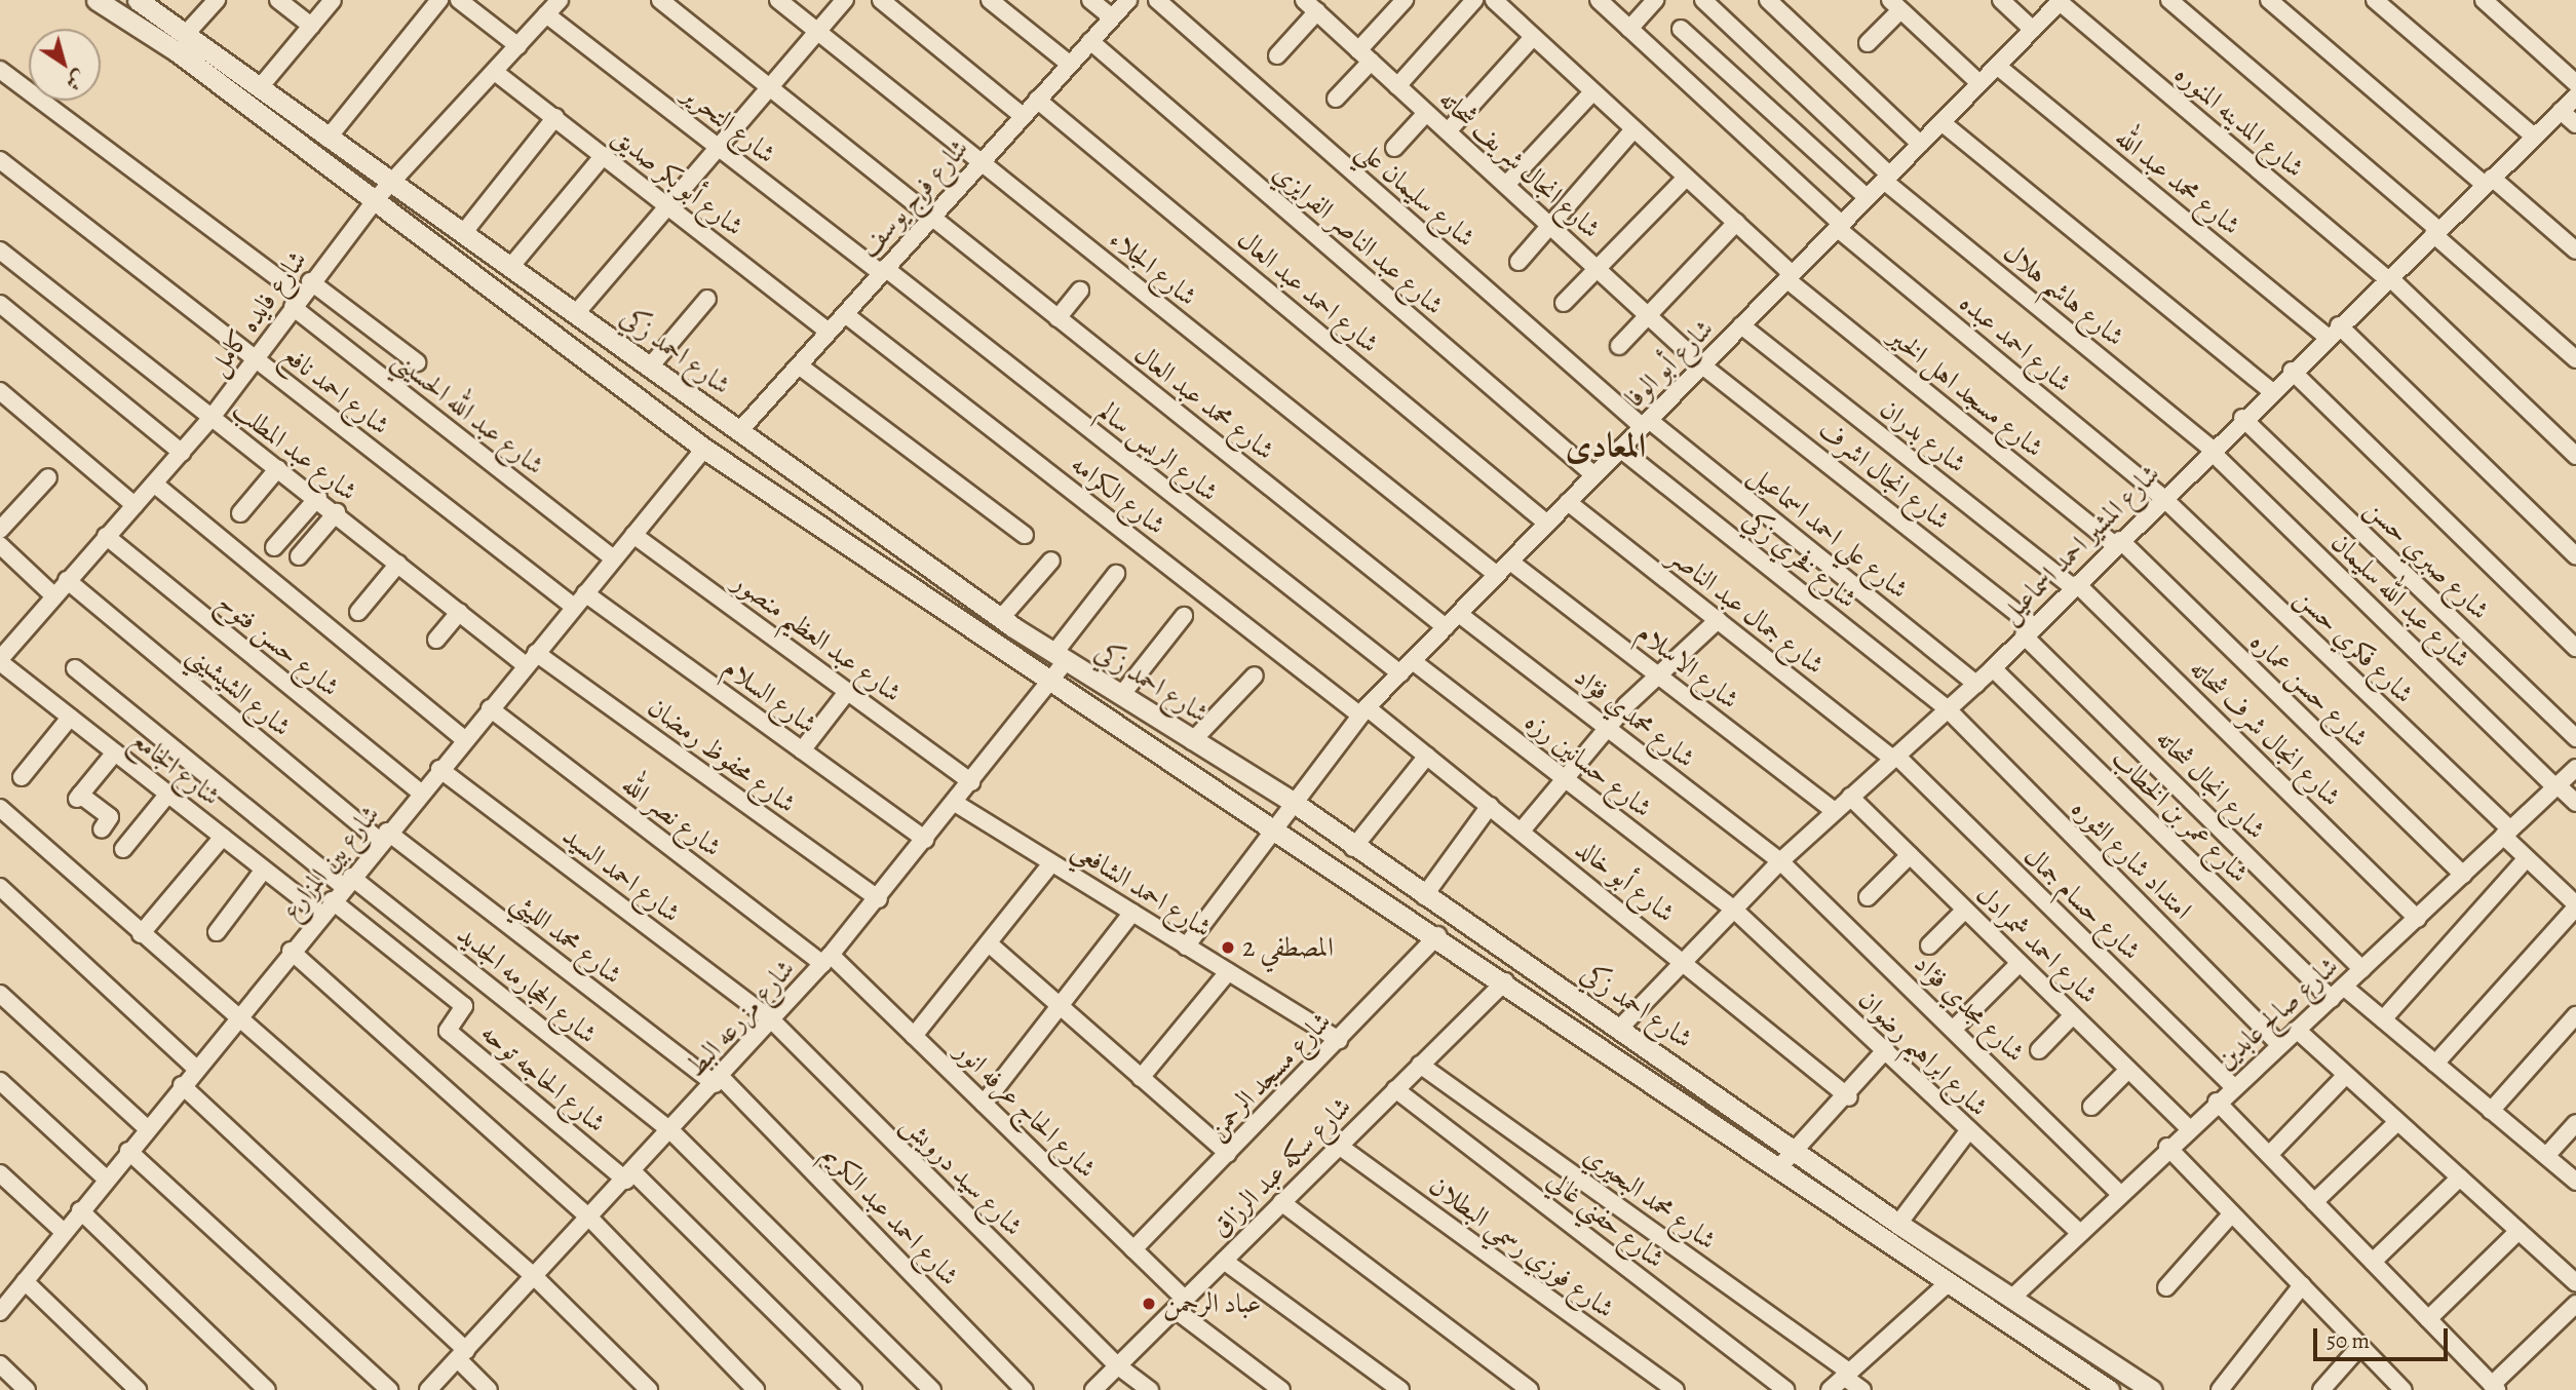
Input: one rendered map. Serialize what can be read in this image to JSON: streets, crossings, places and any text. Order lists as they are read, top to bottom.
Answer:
{
  "streets": {
    "street": [
      "شارع المدينه المنوره",
      "شارع التحرير",
      "شارع انجال شريف شحاته",
      "شارع أبو بكر صديق",
      "شارع محمد عبد الله",
      "شارع سليمان علي",
      "شارع فرج يوسف",
      "شارع عبد الناصر الفرايزي",
      "شارع الجلاء",
      "شارع احمد عبد العال",
      "شارع هاشم هلال",
      "شارع فايده كامل",
      "شارع احمد عبده",
      "شارع احمد زكي",
      "شارع أبو الوفا",
      "شارع احمد نافع",
      "شارع مسجد اهل الخير",
      "شارع محمد عبد العال",
      "شارع عبد الله الحسيني",
      "شارع بدران",
      "شارع عبد المطلب",
      "شارع الريس سالم",
      "شارع انجال اشرف",
      "شارع الكرامه",
      "شارع علي احمد اسماعيل",
      "شارع المشير احمد اسماعيل",
      "شارع فخري زكي",
      "شارع صبري حسن",
      "شارع عبد الله سليمان",
      "شارع جمال عبد الناصر",
      "شارع عبد العظيم منصور",
      "شارع حسن فتوح",
      "شارع فكري حسن",
      "شارع الاسلام",
      "شارع حسن عماره",
      "شارع الشيشيني",
      "شارع السلام",
      "شارع محمدي فؤاد",
      "شارع انجال شرف شحاته",
      "شارع محفوظ رمضان",
      "شارع حسانين رزه",
      "شارع الجامع",
      "شارع انجال شحاته",
      "شارع نصر الله",
      "شارع عمر بن الخطاب",
      "امتداد شارع الثوره",
      "شارع بين المزارع",
      "شارع احمد السيد",
      "شارع أبو خالد",
      "شارع احمد الشافعي",
      "شارع حسام جمال",
      "شارع محمد الليثي",
      "شارع احمد شمرادل",
      "شارع الحجارمه الجديد",
      "شارع مجدي فؤاد",
      "شارع صالح عابدين",
      "شارع مزرعه البط",
      "شارع ابراهيم رضوان",
      "شارع مسجد الرحمن",
      "شارع الحاجه توحه",
      "شارع الحاج عرفه انور",
      "شارع سكه عبد الرزاق",
      "شارع سيد درويش",
      "شارع محمد البحيري",
      "شارع احمد عبد الكريم",
      "شارع حفني غالي",
      "شارع فوزي رسمي البطلان"
    ]
  },
  "crossings": [
    ["شارع المدينه المنوره", "شارع أبو الوفا"],
    ["شارع المدينه المنوره", "شارع المشير احمد اسماعيل"],
    ["شارع التحرير", "شارع فرج يوسف"],
    ["شارع التحرير", "شارع فايده كامل"],
    ["شارع التحرير", "شارع الريس سالم"],
    ["شارع انجال شريف شحاته", "شارع أبو الوفا"],
    ["شارع انجال شريف شحاته", "شارع انجال اشرف"],
    ["شارع أبو بكر صديق", "شارع فرج يوسف"],
    ["شارع أبو بكر صديق", "شارع فايده كامل"],
    ["شارع محمد عبد الله", "شارع أبو الوفا"],
    ["شارع محمد عبد الله", "شارع المشير احمد اسماعيل"],
    ["شارع سليمان علي", "شارع أبو الوفا"],
    ["شارع سليمان علي", "شارع علي احمد اسماعيل"],
    ["شارع فرج يوسف", "شارع عبد الناصر الفرايزي"],
    ["شارع فرج يوسف", "شارع الجلاء"],
    ["شارع فرج يوسف", "شارع احمد عبد العال"],
    ["شارع فرج يوسف", "شارع احمد زكي"],
    ["شارع فرج يوسف", "شارع محمد عبد العال"],
    ["شارع فرج يوسف", "شارع الريس سالم"],
    ["شارع فرج يوسف", "شارع الكرامه"],
    ["شارع عبد الناصر الفرايزي", "شارع أبو الوفا"],
    ["شارع الجلاء", "شارع أبو الوفا"],
    ["شارع احمد عبد العال", "شارع أبو الوفا"],
    ["شارع هاشم هلال", "شارع أبو الوفا"],
    ["شارع هاشم هلال", "شارع المشير احمد اسماعيل"],
    ["شارع هاشم هلال", "شارع عبد الله سليمان"],
    ["شارع فايده كامل", "شارع احمد زكي"],
    ["شارع فايده كامل", "شارع احمد نافع"],
    ["شارع فايده كامل", "شارع عبد الله الحسيني"],
    ["شارع فايده كامل", "شارع عبد المطلب"],
    ["شارع فايده كامل", "شارع حسن فتوح"],
    ["شارع فايده كامل", "شارع الشيشيني"],
    ["شارع فايده كامل", "شارع الجامع"],
    ["شارع احمد عبده", "شارع أبو الوفا"],
    ["شارع احمد عبده", "شارع المشير احمد اسماعيل"],
    ["شارع احمد عبده", "شارع فكري حسن"],
    ["شارع احمد زكي", "شارع أبو الوفا"],
    ["شارع احمد زكي", "شارع المشير احمد اسماعيل"],
    ["شارع احمد زكي", "شارع بين المزارع"],
    ["شارع احمد زكي", "شارع صالح عابدين"],
    ["شارع احمد زكي", "شارع مزرعه البط"],
    ["شارع احمد زكي", "شارع مسجد الرحمن"],
    ["شارع احمد زكي", "شارع سكه عبد الرزاق"],
    ["شارع أبو الوفا", "شارع مسجد اهل الخير"],
    ["شارع أبو الوفا", "شارع محمد عبد العال"],
    ["شارع أبو الوفا", "شارع بدران"],
    ["شارع أبو الوفا", "شارع الريس سالم"],
    ["شارع أبو الوفا", "شارع انجال اشرف"],
    ["شارع أبو الوفا", "شارع الكرامه"],
    ["شارع أبو الوفا", "شارع علي احمد اسماعيل"],
    ["شارع أبو الوفا", "شارع فخري زكي"],
    ["شارع أبو الوفا", "شارع جمال عبد الناصر"],
    ["شارع أبو الوفا", "شارع الاسلام"],
    ["شارع أبو الوفا", "شارع محمدي فؤاد"],
    ["شارع أبو الوفا", "شارع حسانين رزه"],
    ["شارع أبو الوفا", "شارع أبو خالد"],
    ["شارع أبو الوفا", "شارع احمد الشافعي"],
    ["شارع احمد نافع", "شارع بين المزارع"],
    ["شارع مسجد اهل الخير", "شارع المشير احمد اسماعيل"],
    ["شارع مسجد اهل الخير", "شارع حسن عماره"],
    ["شارع عبد الله الحسيني", "شارع بين المزارع"],
    ["شارع بدران", "شارع المشير احمد اسماعيل"],
    ["شارع بدران", "شارع انجال شرف شحاته"],
    ["شارع عبد المطلب", "شارع محفوظ رمضان"],
    ["شارع عبد المطلب", "شارع بين المزارع"],
    ["شارع انجال اشرف", "شارع المشير احمد اسماعيل"],
    ["شارع انجال اشرف", "شارع انجال شحاته"],
    ["شارع الكرامه", "شارع أبو خالد"],
    ["شارع علي احمد اسماعيل", "شارع المشير احمد اسماعيل"],
    ["شارع المشير احمد اسماعيل", "شارع فخري زكي"],
    ["شارع المشير احمد اسماعيل", "شارع صبري حسن"],
    ["شارع المشير احمد اسماعيل", "شارع عبد الله سليمان"],
    ["شارع المشير احمد اسماعيل", "شارع جمال عبد الناصر"],
    ["شارع المشير احمد اسماعيل", "شارع فكري حسن"],
    ["شارع المشير احمد اسماعيل", "شارع الاسلام"],
    ["شارع المشير احمد اسماعيل", "شارع حسن عماره"],
    ["شارع المشير احمد اسماعيل", "شارع محمدي فؤاد"],
    ["شارع المشير احمد اسماعيل", "شارع انجال شرف شحاته"],
    ["شارع المشير احمد اسماعيل", "شارع حسانين رزه"],
    ["شارع المشير احمد اسماعيل", "شارع انجال شحاته"],
    ["شارع المشير احمد اسماعيل", "شارع عمر بن الخطاب"],
    ["شارع المشير احمد اسماعيل", "امتداد شارع الثوره"],
    ["شارع المشير احمد اسماعيل", "شارع أبو خالد"],
    ["شارع المشير احمد اسماعيل", "شارع حسام جمال"],
    ["شارع المشير احمد اسماعيل", "شارع احمد شمرادل"],
    ["شارع المشير احمد اسماعيل", "شارع مجدي فؤاد"],
    ["شارع المشير احمد اسماعيل", "شارع ابراهيم رضوان"],
    ["شارع فخري زكي", "امتداد شارع الثوره"],
    ["شارع عبد الله سليمان", "شارع صالح عابدين"],
    ["شارع جمال عبد الناصر", "شارع حسام جمال"],
    ["شارع عبد العظيم منصور", "شارع بين المزارع"],
    ["شارع عبد العظيم منصور", "شارع مزرعه البط"],
    ["شارع حسن فتوح", "شارع بين المزارع"],
    ["شارع فكري حسن", "شارع صالح عابدين"],
    ["شارع حسن عماره", "شارع صالح عابدين"],
    ["شارع الشيشيني", "شارع بين المزارع"],
    ["شارع الشيشيني", "شارع محمد الليثي"],
    ["شارع السلام", "شارع بين المزارع"],
    ["شارع السلام", "شارع مزرعه البط"],
    ["شارع محمدي فؤاد", "شارع مجدي فؤاد"],
    ["شارع انجال شرف شحاته", "شارع صالح عابدين"],
    ["شارع محفوظ رمضان", "شارع بين المزارع"],
    ["شارع محفوظ رمضان", "شارع مزرعه البط"],
    ["شارع حسانين رزه", "شارع ابراهيم رضوان"],
    ["شارع الجامع", "شارع بين المزارع"],
    ["شارع انجال شحاته", "شارع صالح عابدين"],
    ["شارع نصر الله", "شارع بين المزارع"],
    ["شارع نصر الله", "شارع مزرعه البط"],
    ["شارع نصر الله", "شارع الحاج عرفه انور"],
    ["شارع عمر بن الخطاب", "شارع صالح عابدين"],
    ["امتداد شارع الثوره", "شارع صالح عابدين"],
    ["شارع بين المزارع", "شارع احمد السيد"],
    ["شارع بين المزارع", "شارع محمد الليثي"],
    ["شارع بين المزارع", "شارع الحجارمه الجديد"],
    ["شارع بين المزارع", "شارع الحاجه توحه"],
    ["شارع احمد السيد", "شارع مزرعه البط"],
    ["شارع احمد السيد", "شارع سيد درويش"],
    ["شارع احمد الشافعي", "شارع مزرعه البط"],
    ["شارع احمد الشافعي", "شارع مسجد الرحمن"],
    ["شارع حسام جمال", "شارع صالح عابدين"],
    ["شارع محمد الليثي", "شارع مزرعه البط"],
    ["شارع محمد الليثي", "شارع احمد عبد الكريم"],
    ["شارع احمد شمرادل", "شارع صالح عابدين"],
    ["شارع الحجارمه الجديد", "شارع مزرعه البط"],
    ["شارع مجدي فؤاد", "شارع صالح عابدين"],
    ["شارع صالح عابدين", "شارع ابراهيم رضوان"],
    ["شارع مزرعه البط", "شارع الحاجه توحه"],
    ["شارع مزرعه البط", "شارع الحاج عرفه انور"],
    ["شارع مزرعه البط", "شارع سيد درويش"],
    ["شارع مزرعه البط", "شارع احمد عبد الكريم"],
    ["شارع مسجد الرحمن", "شارع الحاج عرفه انور"],
    ["شارع الحاج عرفه انور", "شارع سكه عبد الرزاق"],
    ["شارع سكه عبد الرزاق", "شارع سيد درويش"],
    ["شارع سكه عبد الرزاق", "شارع محمد البحيري"],
    ["شارع سكه عبد الرزاق", "شارع حفني غالي"],
    ["شارع سكه عبد الرزاق", "شارع فوزي رسمي البطلان"]
  ],
  "districts": ["المعادى"],
  "places": ["المصطفي 2", "عباد الرحمن"],
  "scale_bar": "50 m",
  "north": "bottom right"
}
